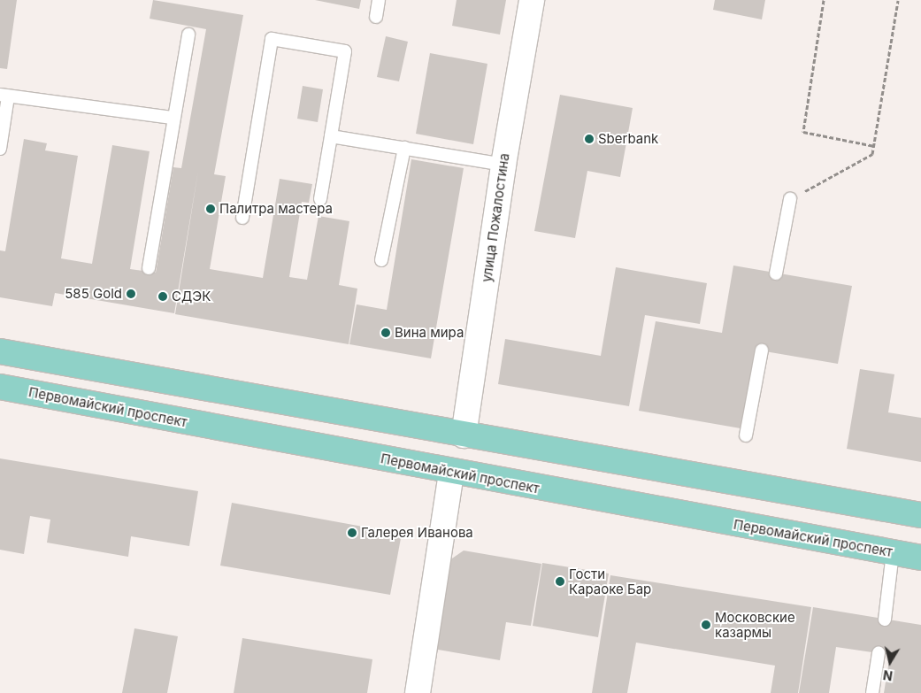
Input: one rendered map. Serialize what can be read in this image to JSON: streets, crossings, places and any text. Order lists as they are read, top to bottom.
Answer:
{
  "streets": {
    "main road": ["Первомайский проспект"],
    "street": ["улица Пожалостина"]
  },
  "places": [
    "Sberbank",
    "Палитра мастера",
    "585 Gold",
    "СДЭК",
    "Вина мира",
    "Галерея Иванова",
    "Гости Караоке Бар",
    "Московские казармы"
  ],
  "north": "bottom"
}
